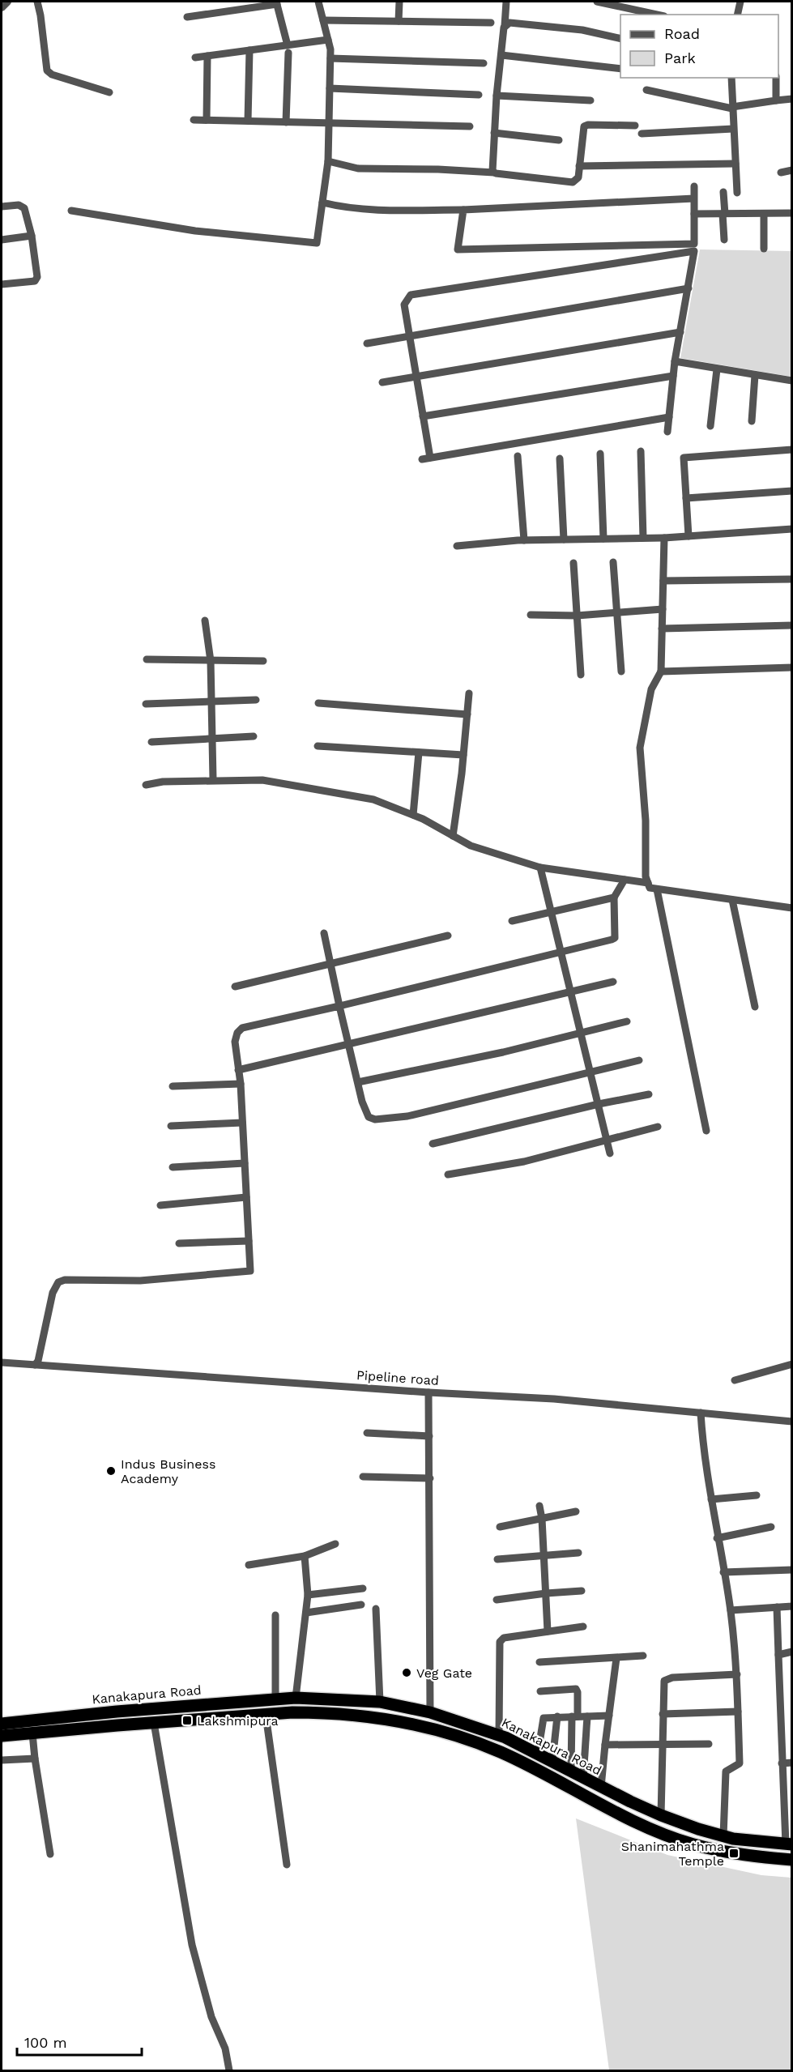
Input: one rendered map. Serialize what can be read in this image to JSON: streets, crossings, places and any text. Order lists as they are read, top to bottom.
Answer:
{
  "streets": {
    "highway": ["Kanakapura Road"],
    "street": ["Pipeline road"]
  },
  "places": {
    "other": ["Indus Business Academy", "Veg Gate"],
    "transit": ["Lakshmipura", "Shanimahathma Temple"]
  },
  "legend": ["Road", "Park"],
  "scale_bar": "100 m"
}
